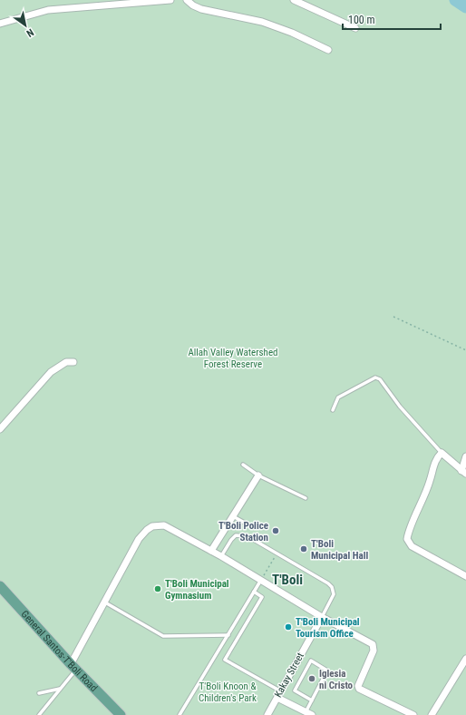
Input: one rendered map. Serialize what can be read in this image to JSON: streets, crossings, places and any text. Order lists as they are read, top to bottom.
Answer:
{
  "streets": {
    "main road": ["General Santos-T'Boli Road"],
    "street": ["Kakay Street"]
  },
  "districts": ["T'Boli"],
  "parks": ["Allah Valley Watershed Forest Reserve", "T'Boli Knoon & Children's Park"],
  "places": [
    "T'Boli Police Station",
    "T'Boli Municipal Hall",
    "T'Boli Municipal Gymnasium",
    "T'Boli Municipal Tourism Office",
    "Iglesia ni Cristo"
  ],
  "scale_bar": "100 m",
  "north": "bottom right"
}
